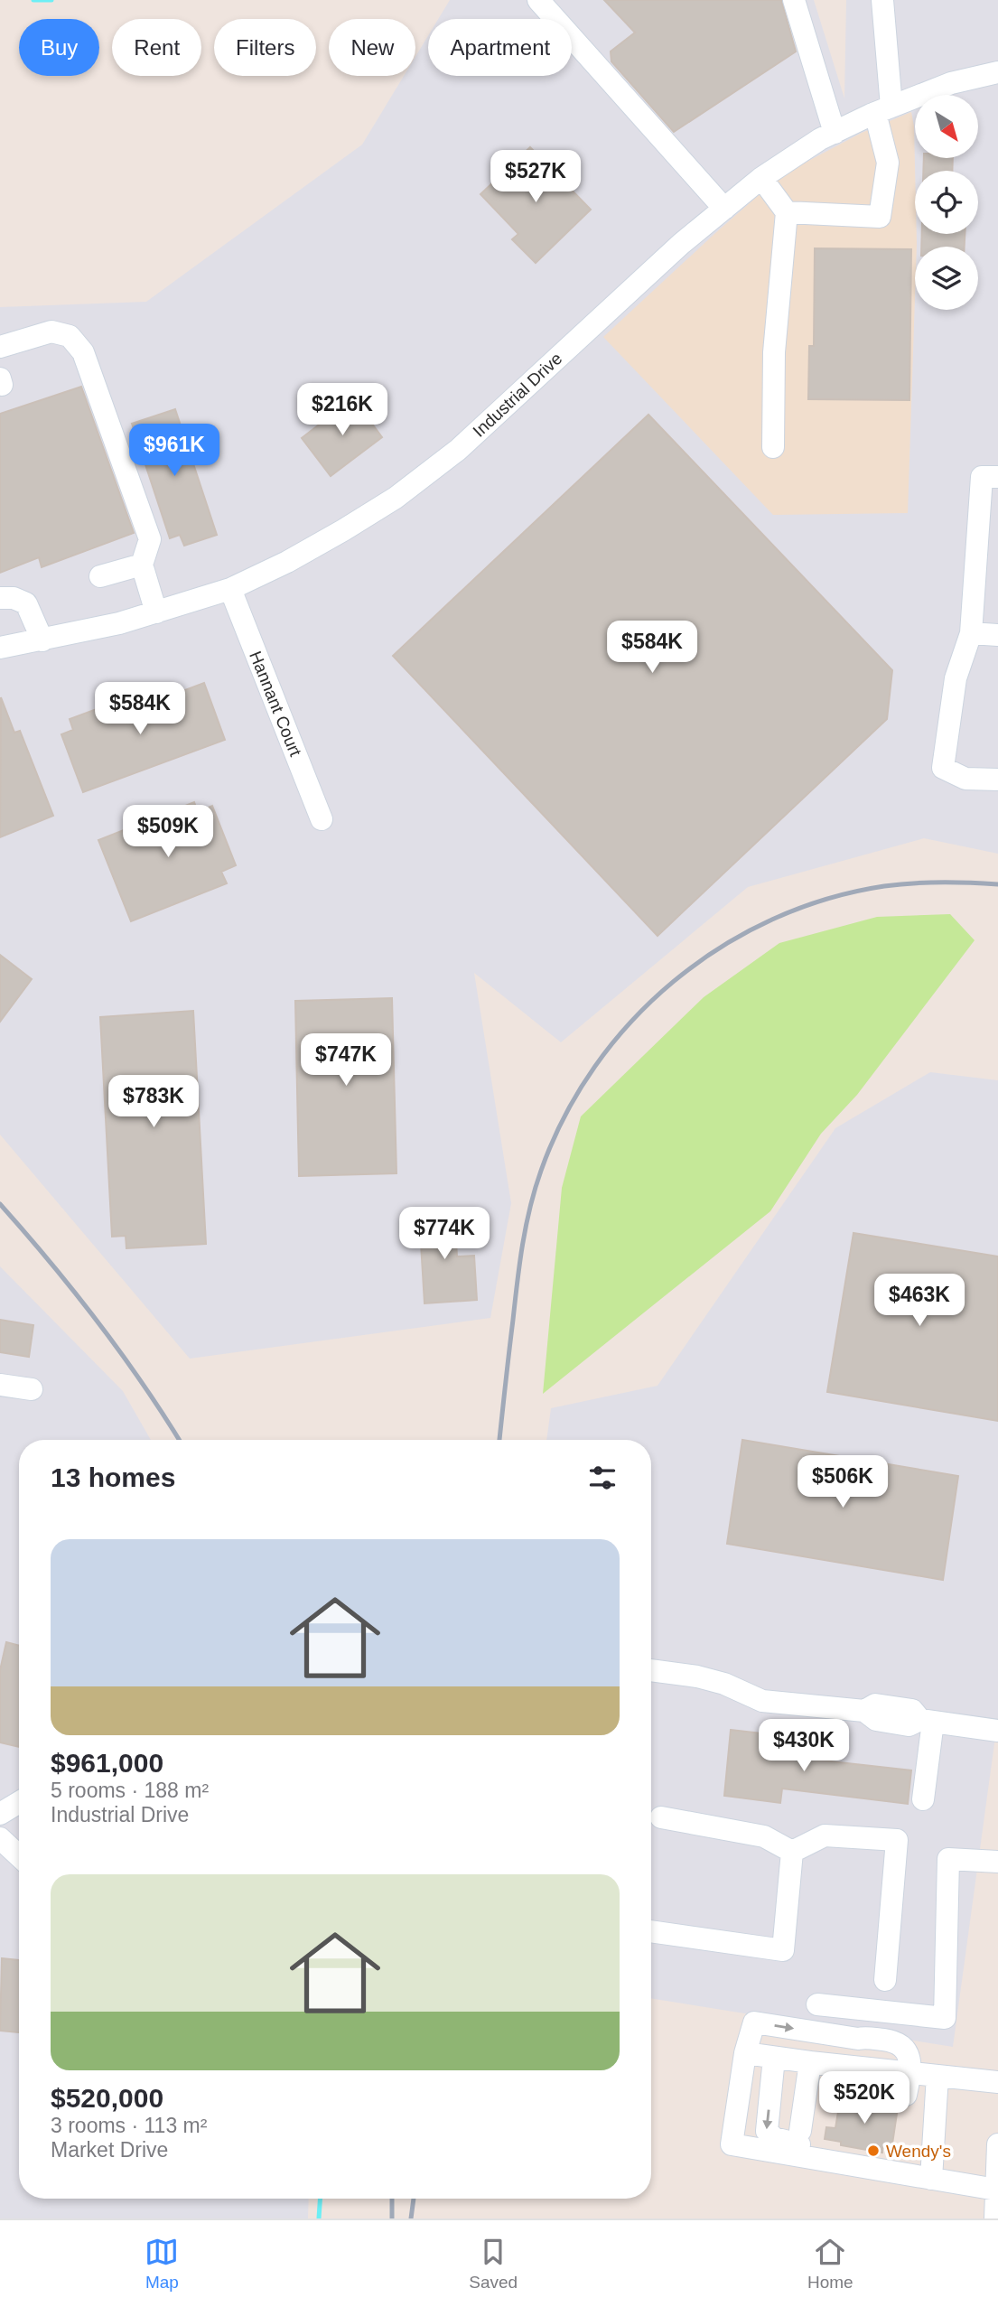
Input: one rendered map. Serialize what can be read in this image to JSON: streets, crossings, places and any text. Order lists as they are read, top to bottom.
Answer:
{
  "streets": {
    "street": ["Industrial Drive", "Hannant Court"]
  },
  "crossings": [
    ["Industrial Drive", "Hannant Court"]
  ],
  "places": ["Wendy's"],
  "north": "bottom right",
  "page": {
    "chip": [
      "Buy",
      "Rent",
      "Filters",
      "New",
      "Apartment"
    ],
    "price": [
      "$527K",
      "$216K",
      "$961K",
      "$584K",
      "$584K",
      "$509K",
      "$747K",
      "$783K",
      "$774K",
      "$463K",
      "$506K",
      "$430K",
      "$520K"
    ],
    "heading": "13 homes",
    "list": [
      {
        "name": "$961,000",
        "note": "5 rooms · 188 m² · Industrial Drive"
      },
      {
        "name": "$520,000",
        "note": "3 rooms · 113 m² · Market Drive"
      }
    ],
    "tabs": ["Map", "Saved", "Home"]
  }
}
